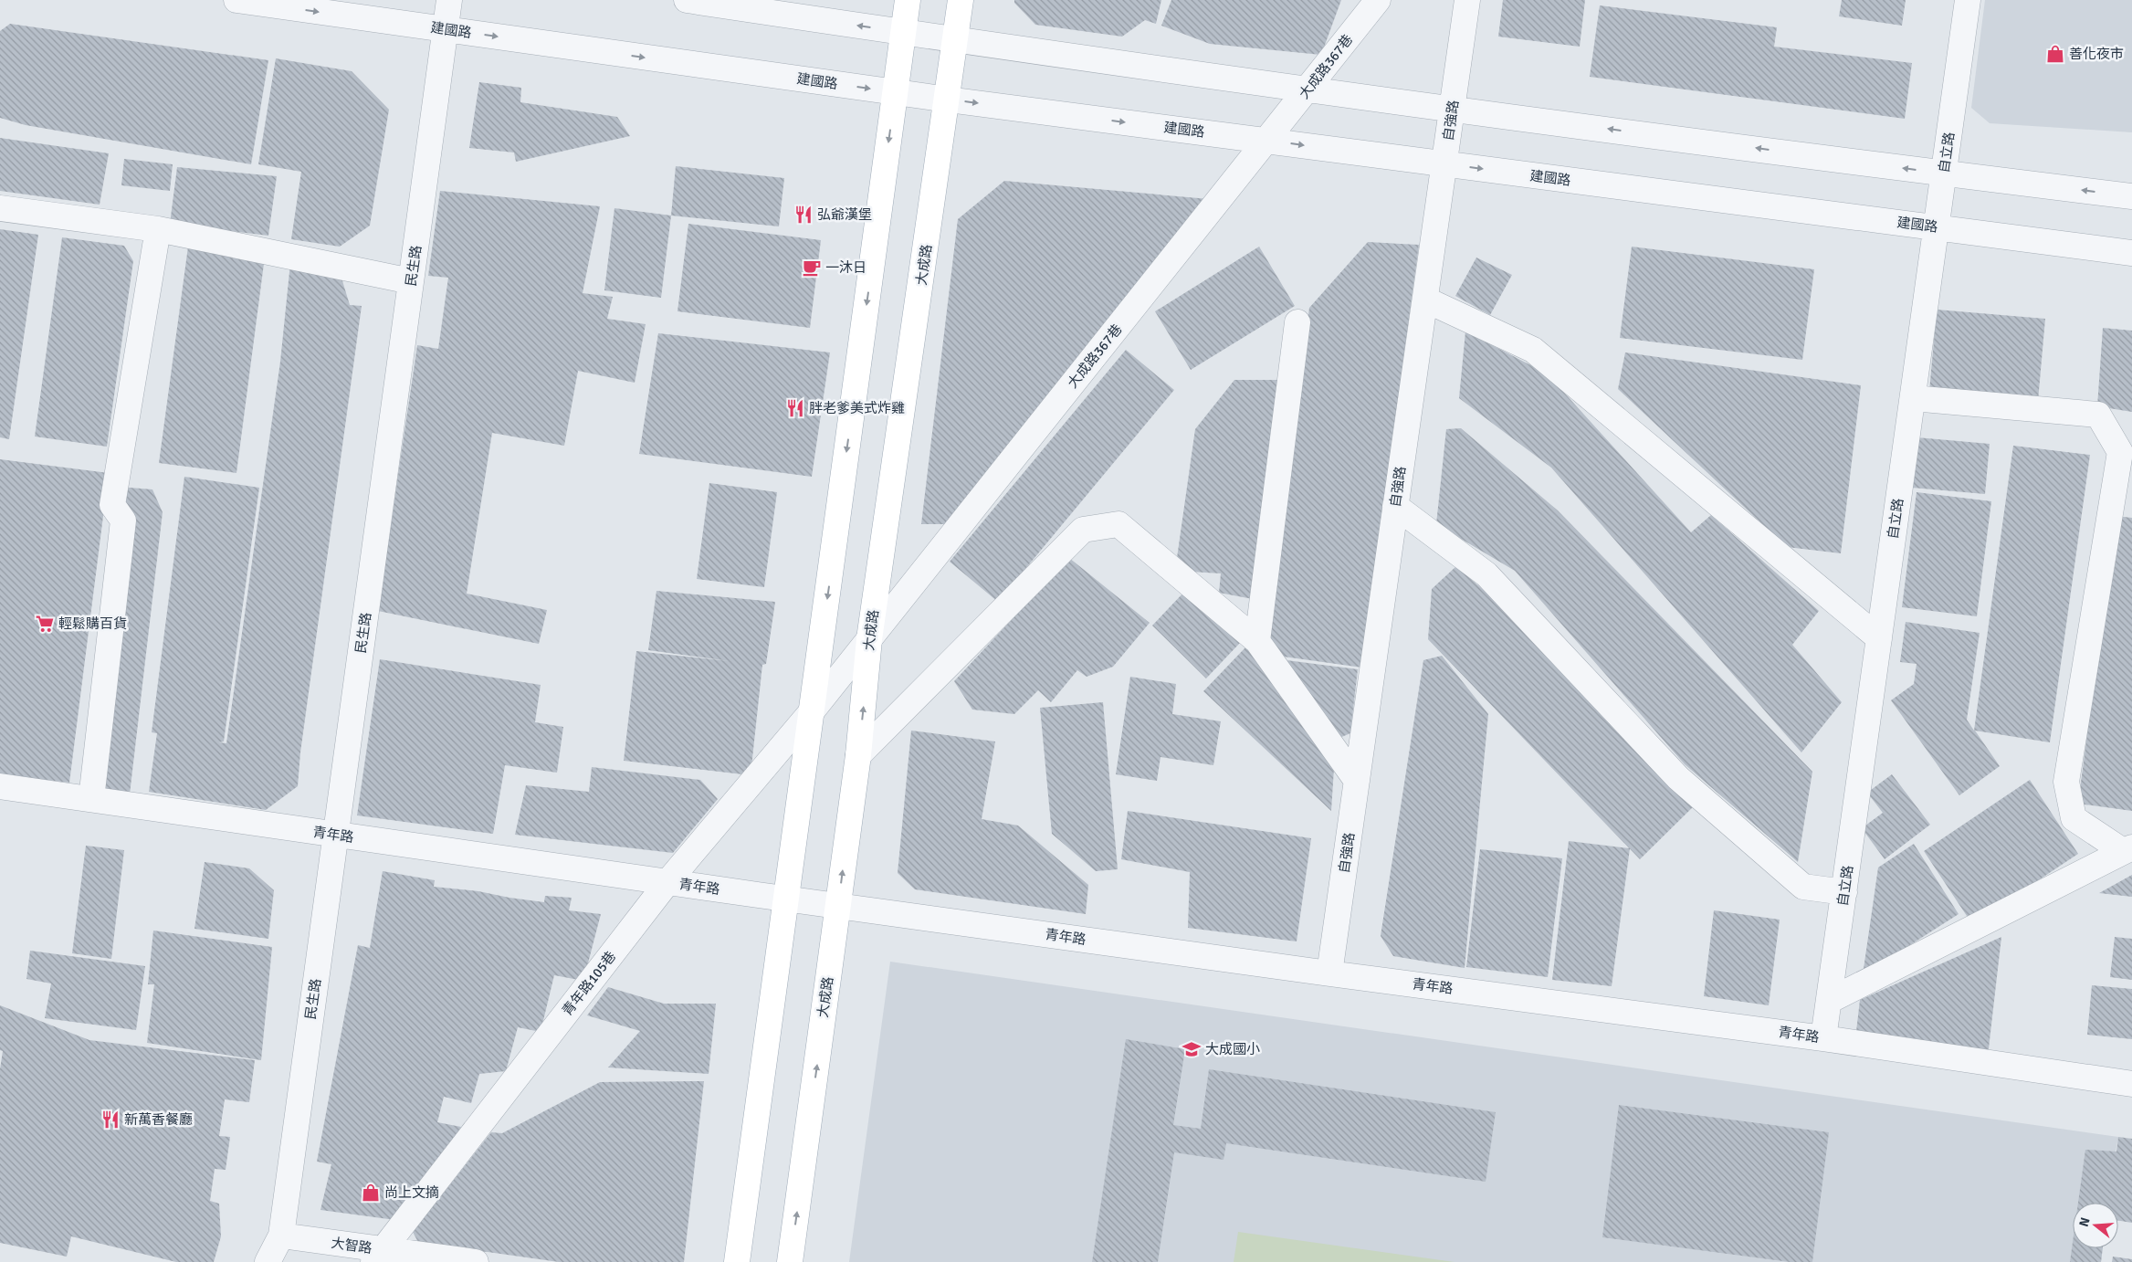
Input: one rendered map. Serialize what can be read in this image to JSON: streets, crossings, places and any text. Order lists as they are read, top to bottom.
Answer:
{
  "streets": {
    "main road": ["大成路"],
    "street": [
      "建國路",
      "大成路367巷",
      "自強路",
      "自立路",
      "民生路",
      "青年路",
      "青年路105巷",
      "大智路"
    ]
  },
  "crossings": [
    ["建國路", "大成路367巷"],
    ["建國路", "自強路"],
    ["建國路", "自立路"],
    ["建國路", "大成路"],
    ["建國路", "民生路"],
    ["大成路367巷", "大成路"],
    ["大成路367巷", "青年路105巷"],
    ["自強路", "青年路"],
    ["自立路", "青年路"],
    ["大成路", "青年路"],
    ["民生路", "青年路"],
    ["民生路", "大智路"],
    ["青年路", "青年路105巷"],
    ["青年路105巷", "大智路"]
  ],
  "places": {
    "shop": ["善化夜市", "尚上文摘"],
    "restaurant": ["弘爺漢堡", "胖老爹美式炸雞", "新萬香餐廳"],
    "cafe": ["一沐日"],
    "supermarket": ["輕鬆購百貨"],
    "school or university": ["大成國小"]
  },
  "north": "left"
}
